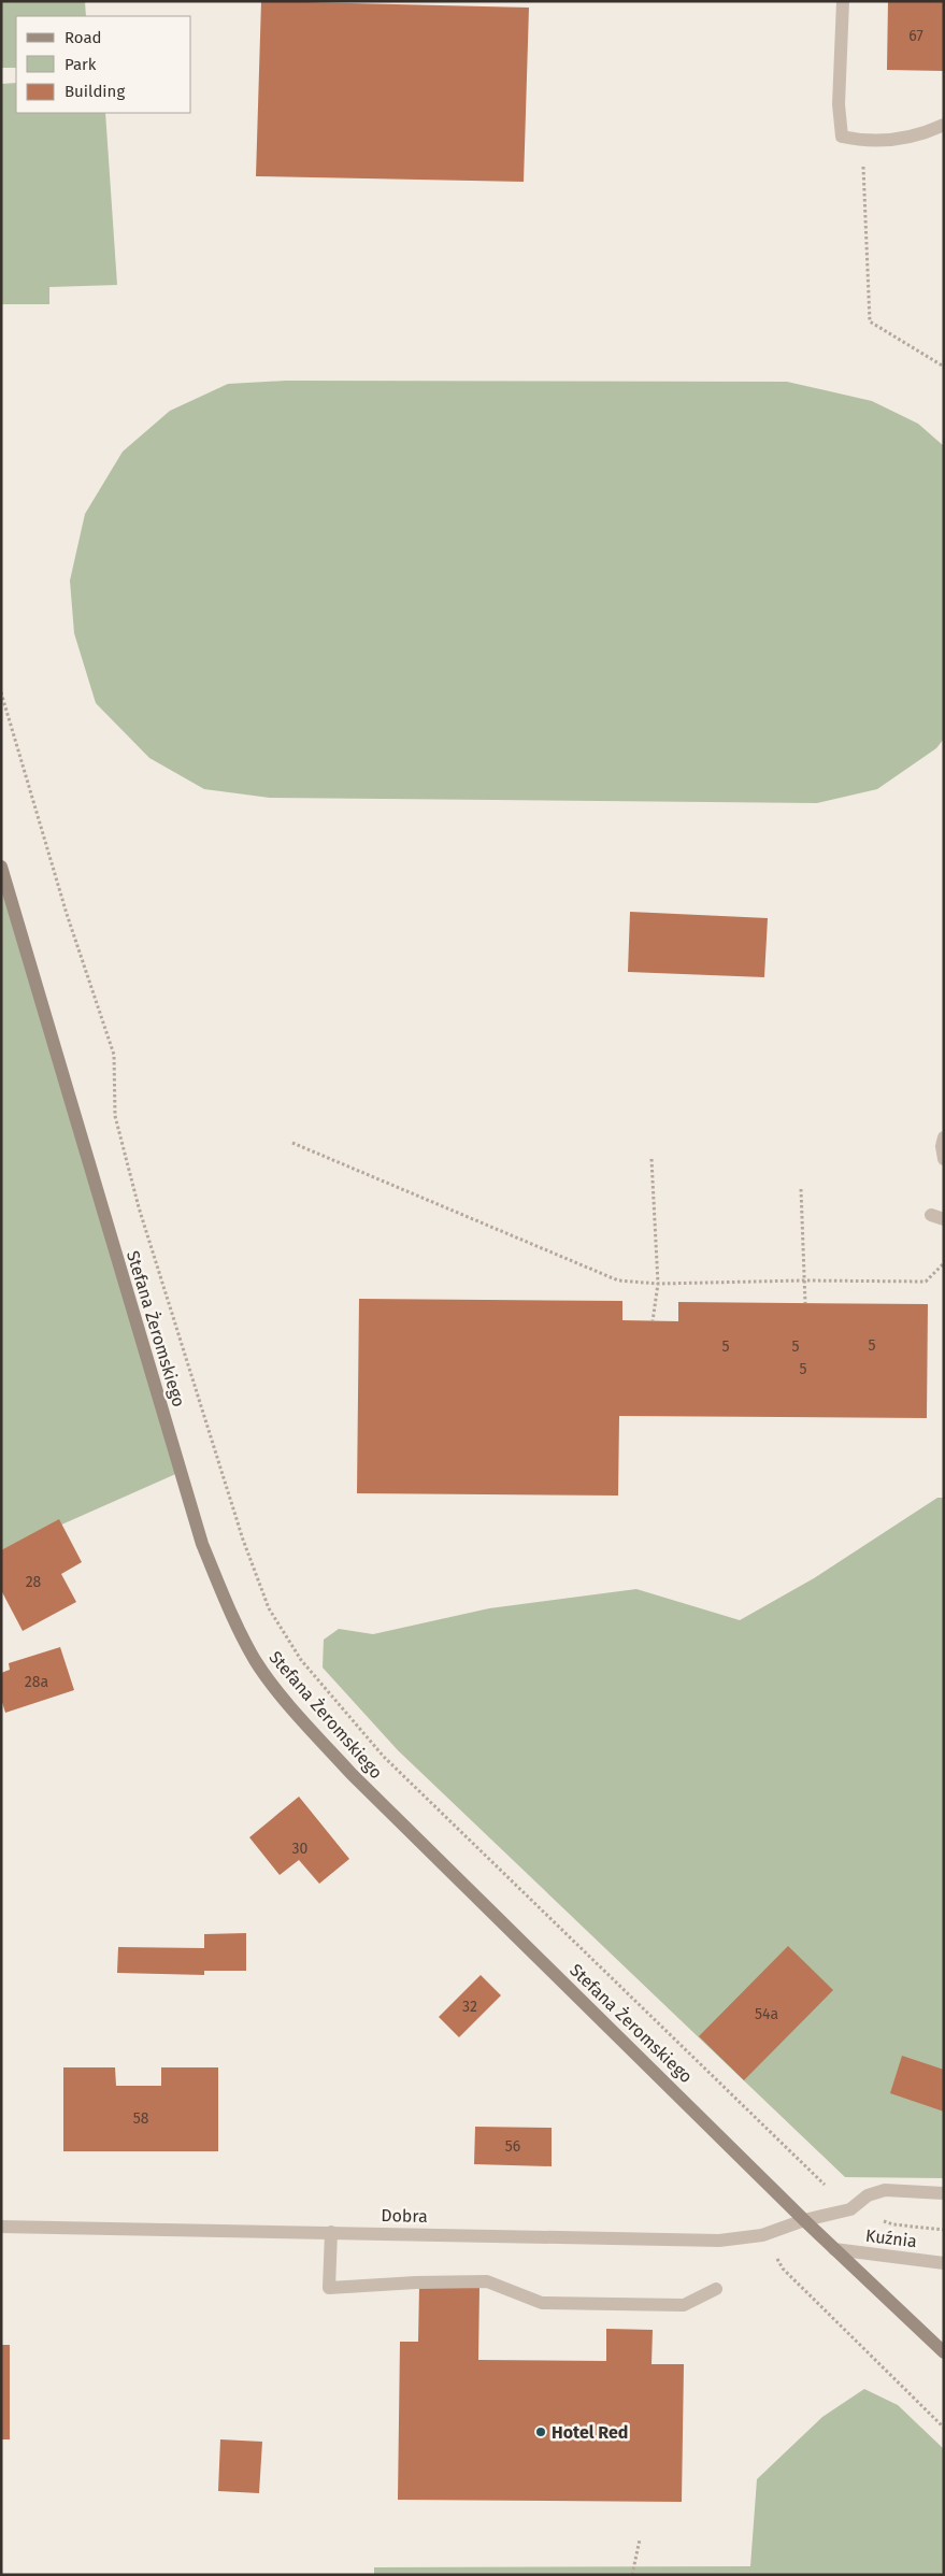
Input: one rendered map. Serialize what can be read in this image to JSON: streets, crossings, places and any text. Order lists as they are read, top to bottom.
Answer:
{
  "streets": {
    "street": ["Stefana Żeromskiego", "Dobra", "Kuźnia"]
  },
  "crossings": [
    ["Stefana Żeromskiego", "Dobra"],
    ["Stefana Żeromskiego", "Kuźnia"]
  ],
  "places": ["Hotel Red"],
  "house_numbers": [
    "67",
    "5",
    "5",
    "5",
    "5",
    "28",
    "28a",
    "30",
    "32",
    "54a",
    "58",
    "56"
  ],
  "legend": ["Road", "Park", "Building"]
}
